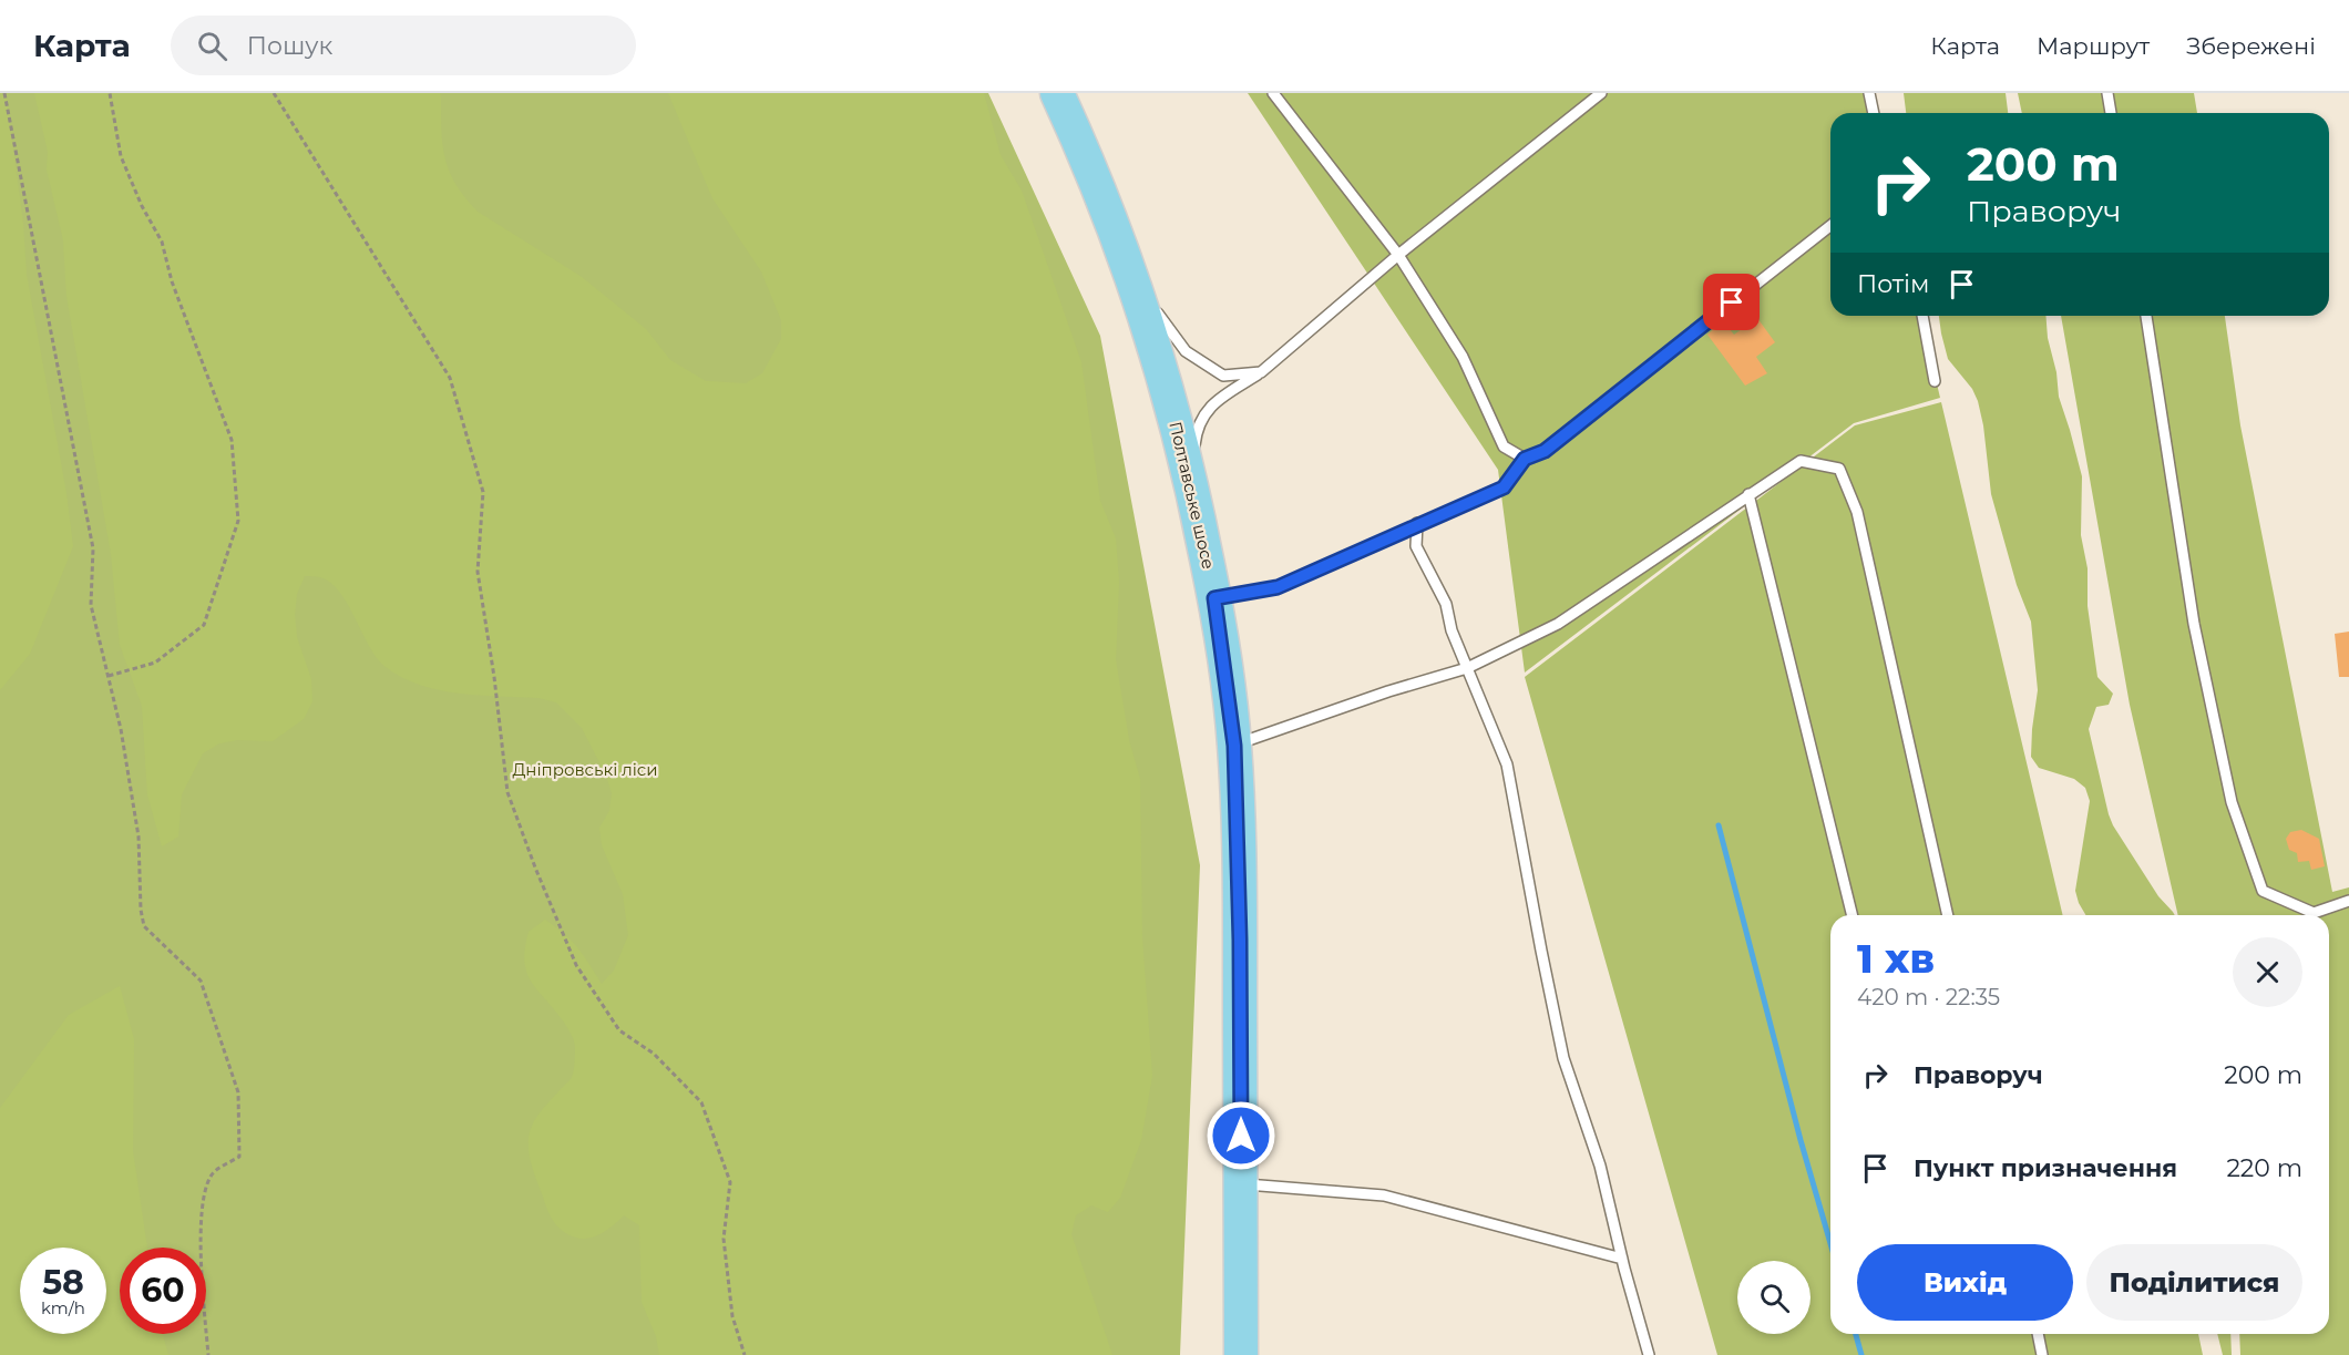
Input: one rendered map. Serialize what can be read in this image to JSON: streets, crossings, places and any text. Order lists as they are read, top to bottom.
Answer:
{
  "streets": {
    "main road": ["Полтавське шосе"]
  },
  "parks": ["Дніпровські ліси"],
  "page": {
    "header": "Карта",
    "search": "Пошук",
    "nav": ["Карта", "Маршрут", "Збережені"],
    "turn": ["200 m", "Праворуч"],
    "then": "Потім",
    "heading": ["1 хв", "420 m · 22:35"],
    "list": [
      {
        "name": "Праворуч",
        "value": "200 m"
      },
      {
        "name": "Пункт призначення",
        "value": "220 m"
      }
    ],
    "buttons": ["Вихід", "Поділитися"],
    "speed": "58 km/h",
    "limit": "60"
  }
}
